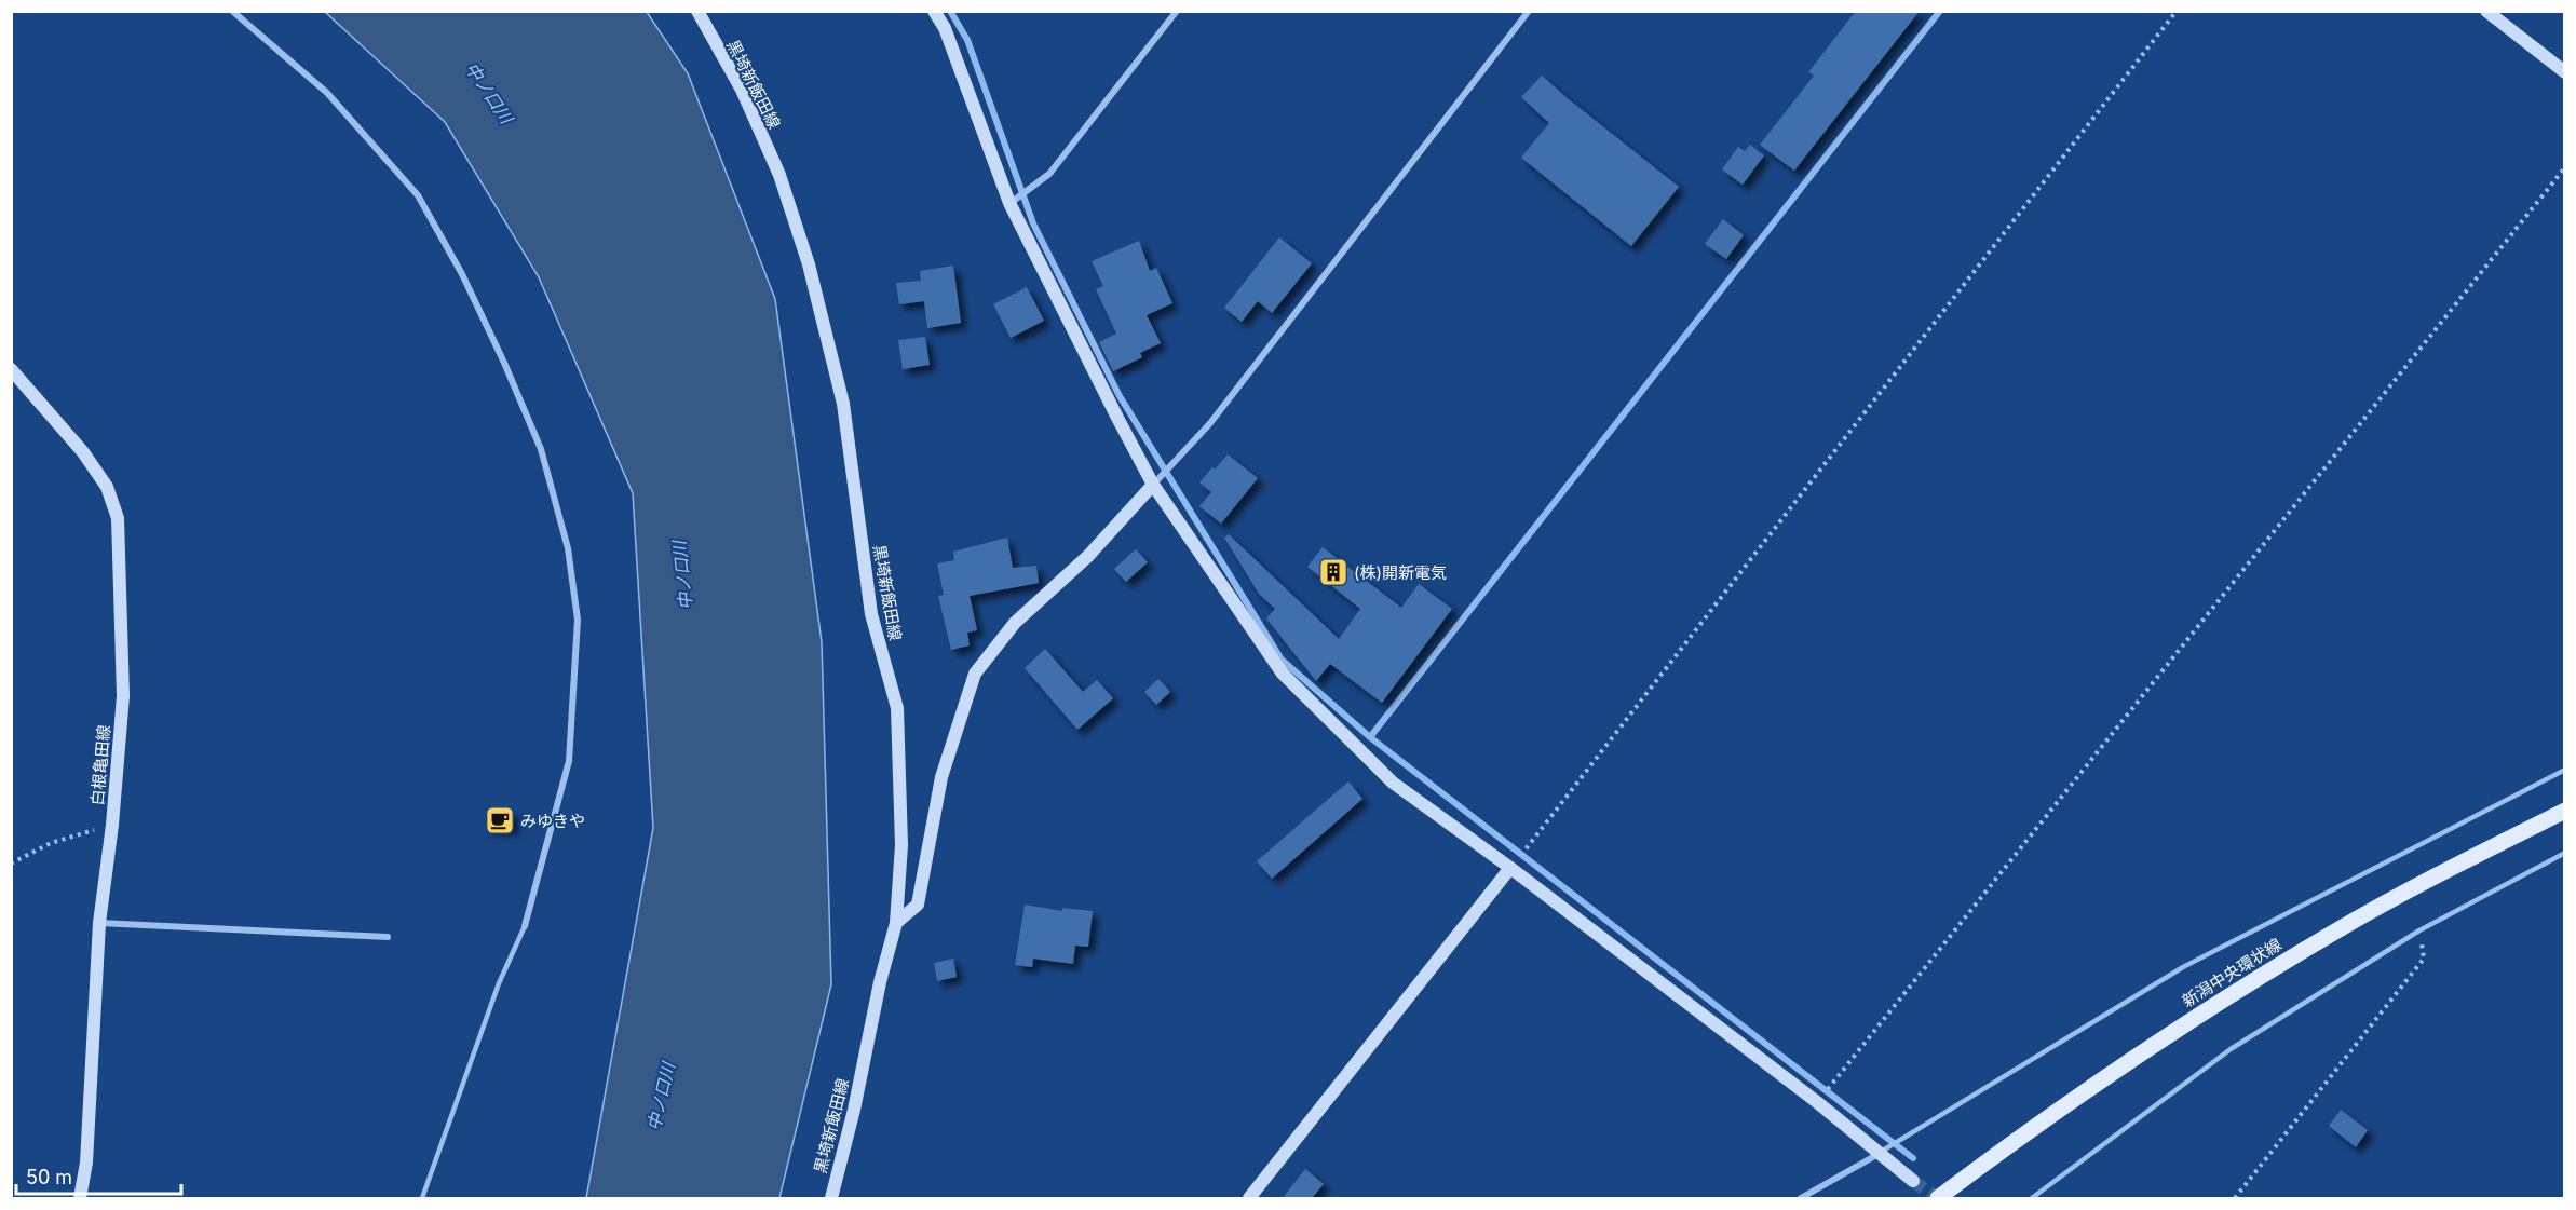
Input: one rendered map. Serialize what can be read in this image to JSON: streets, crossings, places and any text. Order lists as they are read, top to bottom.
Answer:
{
  "streets": {
    "main road": ["新潟中央環状線"],
    "street": ["黒埼新飯田線", "白根亀田線"]
  },
  "water": ["中ノ口川"],
  "places": {
    "building": ["(株)開新電気"],
    "cafe": ["みゆきや"]
  },
  "scale_bar": "50 m"
}
